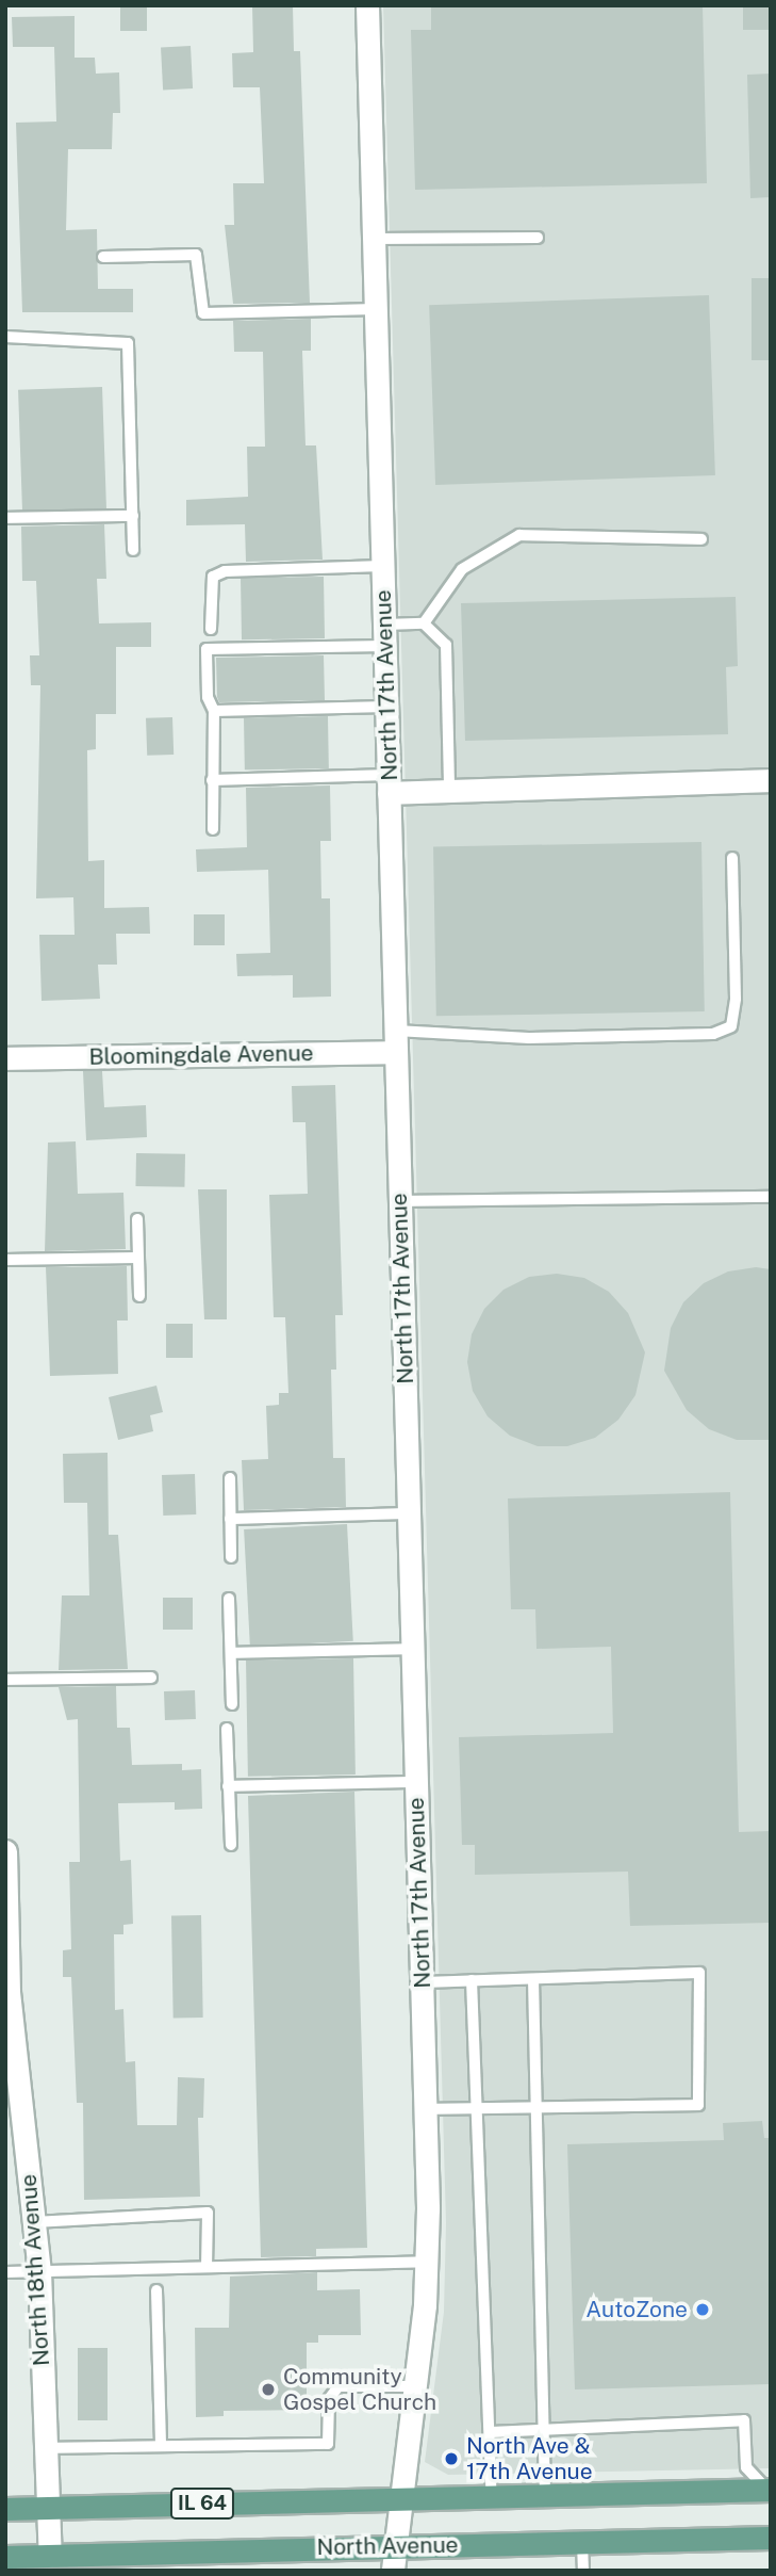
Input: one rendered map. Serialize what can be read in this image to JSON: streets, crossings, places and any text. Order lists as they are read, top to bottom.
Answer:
{
  "streets": {
    "main road": ["IL 64", "North Avenue"],
    "street": ["North 17th Avenue", "Bloomingdale Avenue", "North 18th Avenue"]
  },
  "crossings": [
    ["North 17th Avenue", "Bloomingdale Avenue"],
    ["North 17th Avenue", "North Avenue"],
    ["North 18th Avenue", "North Avenue"]
  ],
  "places": ["AutoZone", "Community Gospel Church", "North Ave & 17th Avenue"]
}
